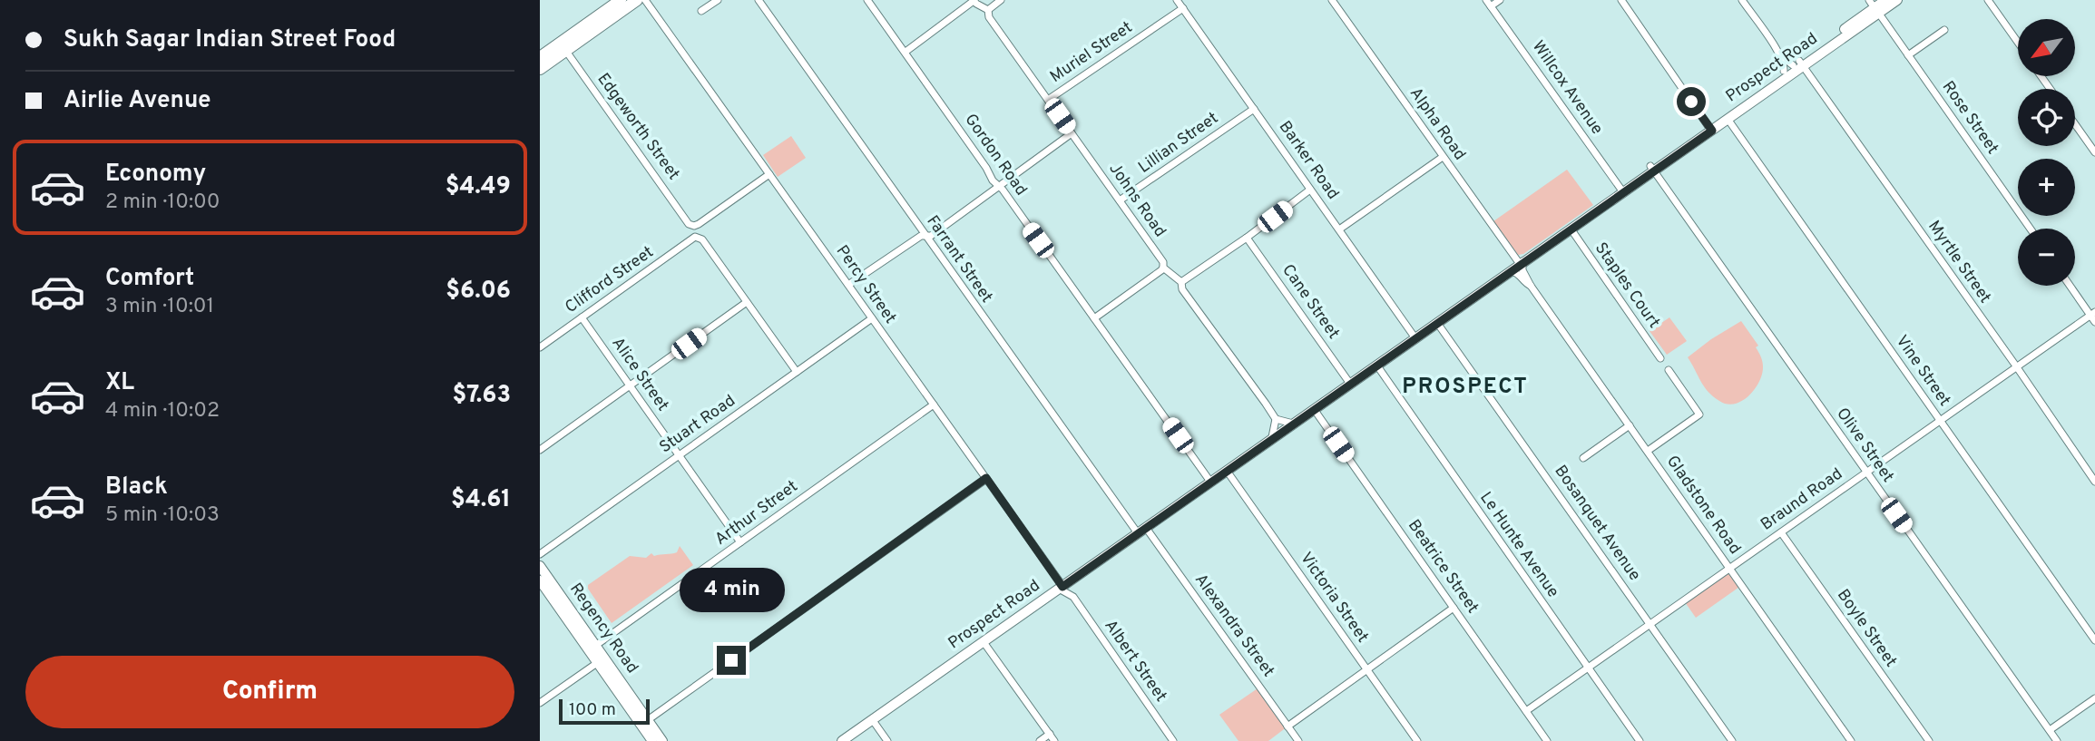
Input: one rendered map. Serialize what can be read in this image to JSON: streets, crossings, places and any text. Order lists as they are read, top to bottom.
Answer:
{
  "streets": {
    "main road": ["Prospect Road", "Regency Road"],
    "street": [
      "Muriel Street",
      "Willcox Avenue",
      "Rose Street",
      "Alpha Road",
      "Edgeworth Street",
      "Lillian Street",
      "Gordon Road",
      "Barker Road",
      "Johns Road",
      "Farrant Street",
      "Myrtle Street",
      "Clifford Street",
      "Percy Street",
      "Staples Court",
      "Cane Street",
      "Vine Street",
      "Alice Street",
      "Stuart Road",
      "Olive Street",
      "Braund Road",
      "Gladstone Road",
      "Arthur Street",
      "Bosanquet Avenue",
      "Le Hunte Avenue",
      "Beatrice Street",
      "Victoria Street",
      "Alexandra Street",
      "Boyle Street",
      "Albert Street"
    ]
  },
  "crossings": [
    ["Muriel Street", "Barker Road"],
    ["Muriel Street", "Johns Road"],
    ["Prospect Road", "Willcox Avenue"],
    ["Prospect Road", "Rose Street"],
    ["Prospect Road", "Alpha Road"],
    ["Prospect Road", "Gordon Road"],
    ["Prospect Road", "Barker Road"],
    ["Prospect Road", "Farrant Street"],
    ["Prospect Road", "Myrtle Street"],
    ["Prospect Road", "Percy Street"],
    ["Prospect Road", "Staples Court"],
    ["Prospect Road", "Cane Street"],
    ["Prospect Road", "Vine Street"],
    ["Prospect Road", "Olive Street"],
    ["Prospect Road", "Gladstone Road"],
    ["Prospect Road", "Bosanquet Avenue"],
    ["Prospect Road", "Le Hunte Avenue"],
    ["Prospect Road", "Beatrice Street"],
    ["Prospect Road", "Victoria Street"],
    ["Prospect Road", "Alexandra Street"],
    ["Prospect Road", "Albert Street"],
    ["Alpha Road", "Gladstone Road"],
    ["Edgeworth Street", "Percy Street"],
    ["Lillian Street", "Barker Road"],
    ["Lillian Street", "Johns Road"],
    ["Farrant Street", "Alexandra Street"],
    ["Myrtle Street", "Braund Road"],
    ["Clifford Street", "Alice Street"],
    ["Percy Street", "Stuart Road"],
    ["Percy Street", "Arthur Street"],
    ["Percy Street", "Albert Street"],
    ["Vine Street", "Braund Road"],
    ["Alice Street", "Stuart Road"],
    ["Alice Street", "Arthur Street"],
    ["Olive Street", "Braund Road"],
    ["Braund Road", "Gladstone Road"],
    ["Braund Road", "Bosanquet Avenue"],
    ["Braund Road", "Le Hunte Avenue"],
    ["Braund Road", "Beatrice Street"],
    ["Braund Road", "Boyle Street"],
    ["Arthur Street", "Regency Road"]
  ],
  "districts": ["PROSPECT"],
  "scale_bar": "100 m",
  "north": "bottom left",
  "page": {
    "banner": ["Sukh Sagar Indian Street Food", "Airlie Avenue"],
    "map_buttons": ["+", "−"],
    "list": [
      {
        "name": "Economy",
        "note": "2 min · 10:00",
        "value": "$4.49"
      },
      {
        "name": "Comfort",
        "note": "3 min · 10:01",
        "value": "$6.06"
      },
      {
        "name": "XL",
        "note": "4 min · 10:02",
        "value": "$7.63"
      },
      {
        "name": "Black",
        "note": "5 min · 10:03",
        "value": "$4.61"
      }
    ],
    "bubble": "4 min",
    "buttons": "Confirm",
    "scale": "100 m"
  }
}
